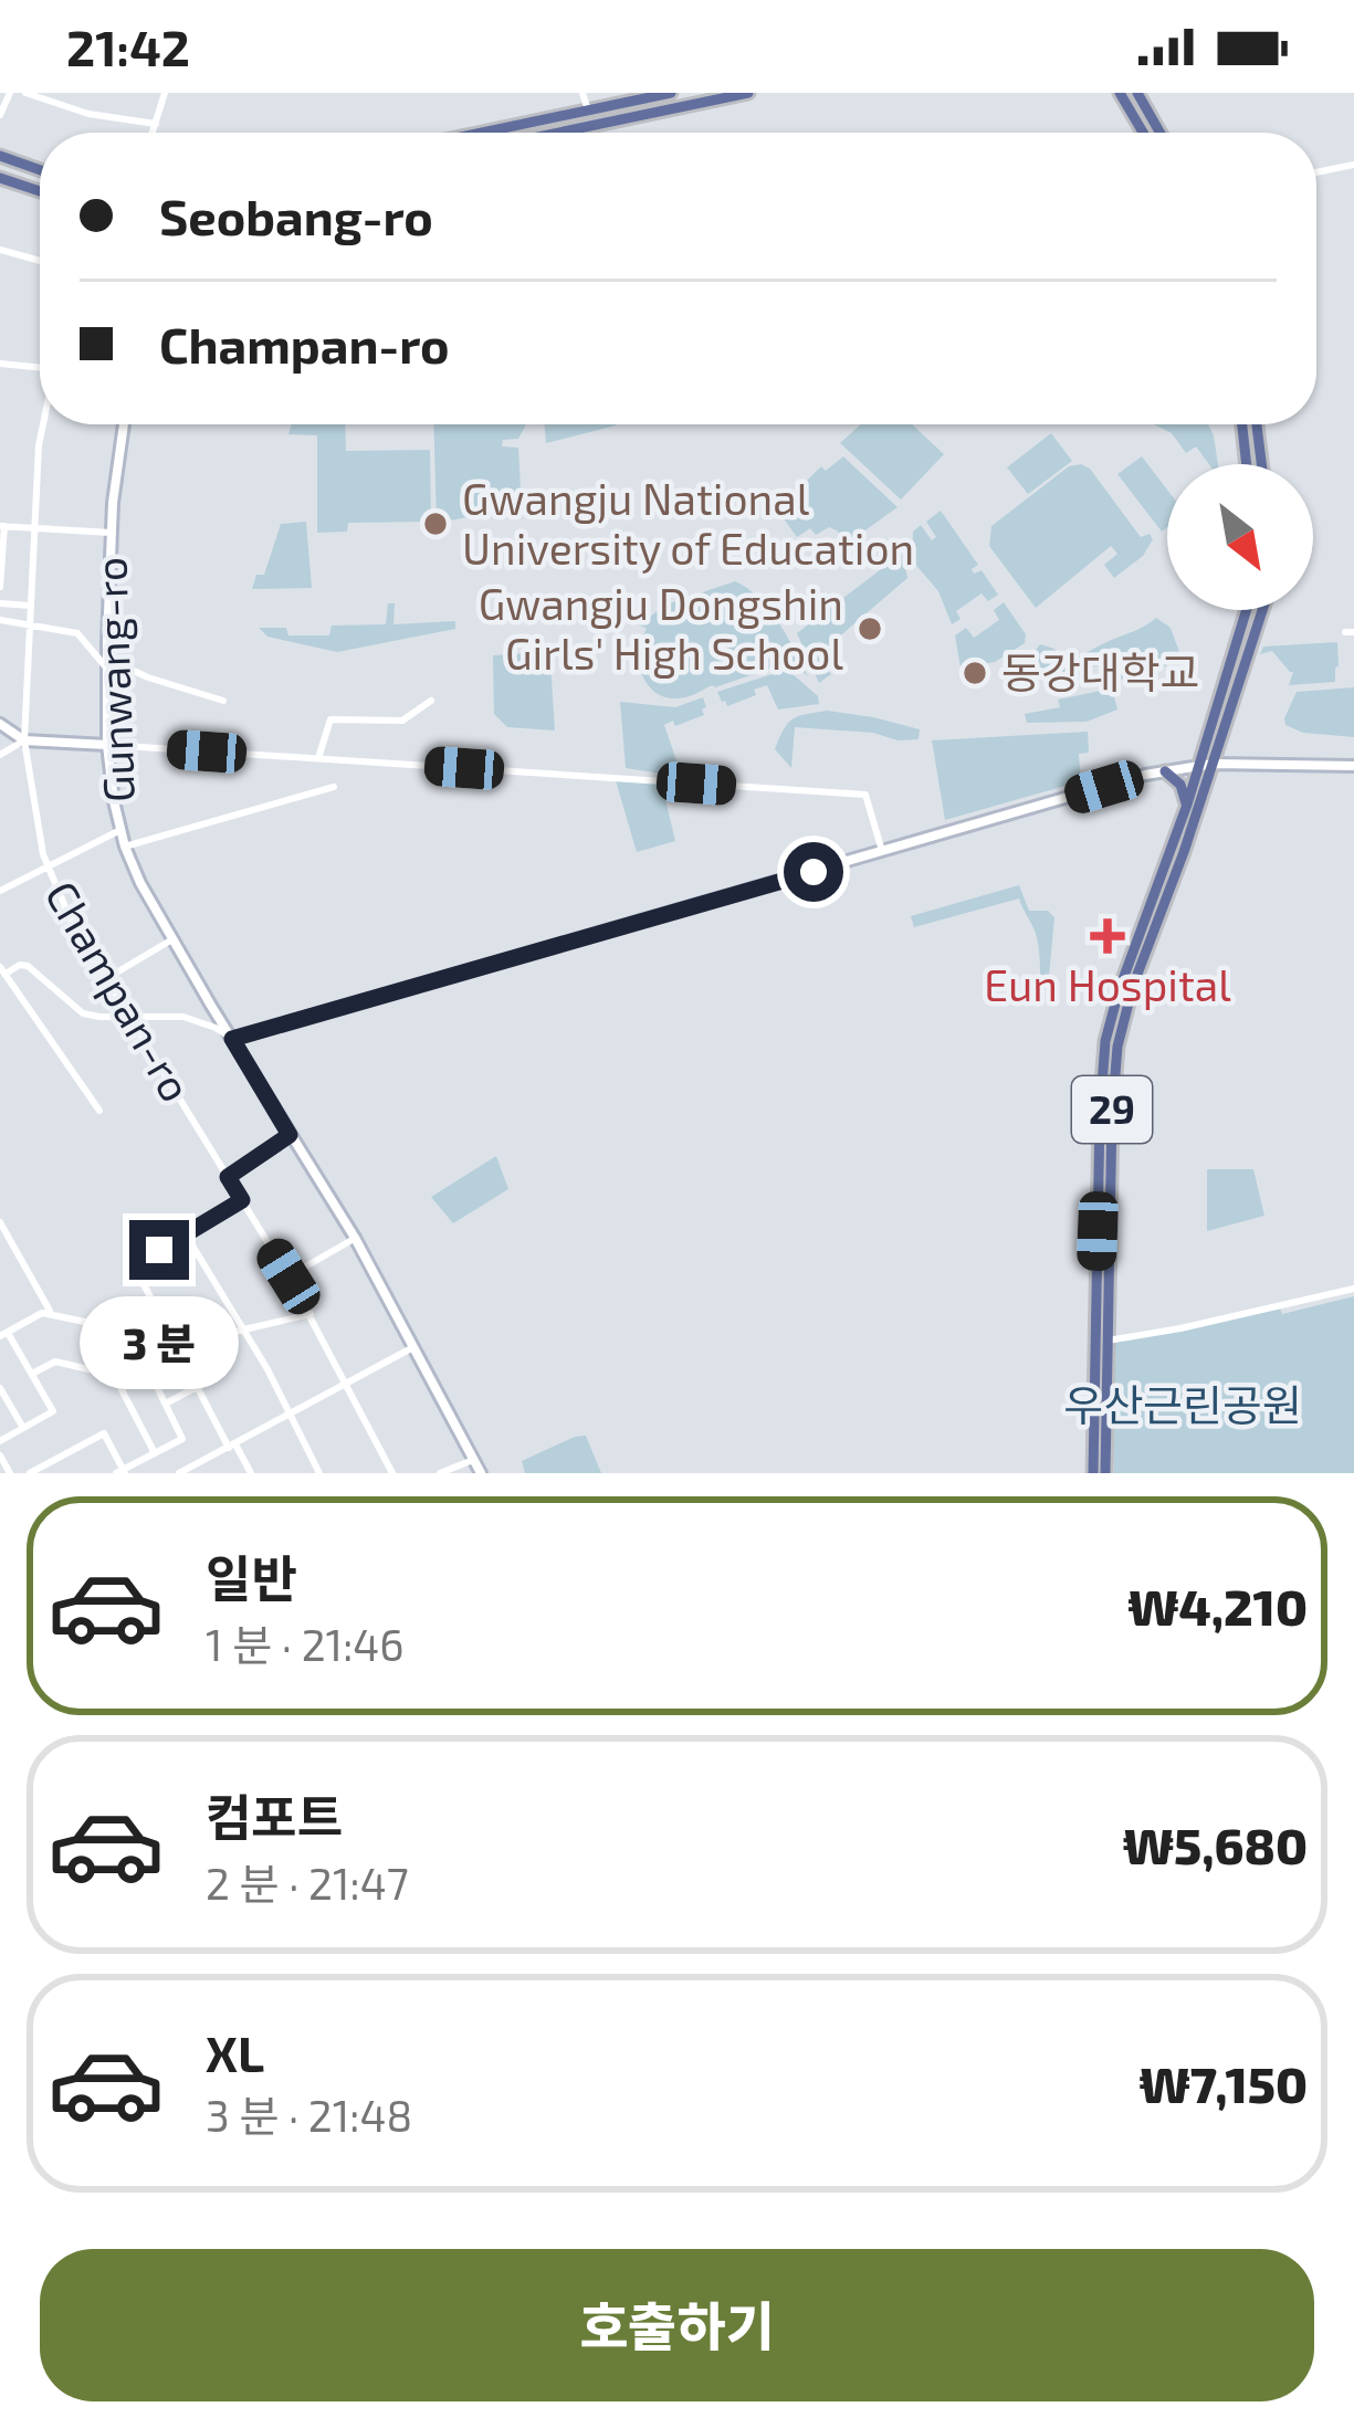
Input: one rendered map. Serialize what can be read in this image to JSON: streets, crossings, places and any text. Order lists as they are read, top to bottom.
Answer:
{
  "streets": {
    "main road": ["Gunwang-ro", "29"],
    "street": ["Champan-ro"]
  },
  "parks": ["우산근린공원"],
  "places": {
    "other": ["Gwangju National University of Education", "Gwangju Dongshin Girls' High School", "동강대학교"],
    "health": ["Eun Hospital"]
  },
  "north": "bottom right",
  "page": {
    "status": "21:42",
    "banner": ["Seobang-ro", "Champan-ro"],
    "bubble": "3 분",
    "list": [
      {
        "name": "일반",
        "note": "1 분 · 21:46",
        "value": "₩4,210"
      },
      {
        "name": "컴포트",
        "note": "2 분 · 21:47",
        "value": "₩5,680"
      },
      {
        "name": "XL",
        "note": "3 분 · 21:48",
        "value": "₩7,150"
      }
    ],
    "buttons": "호출하기"
  }
}
